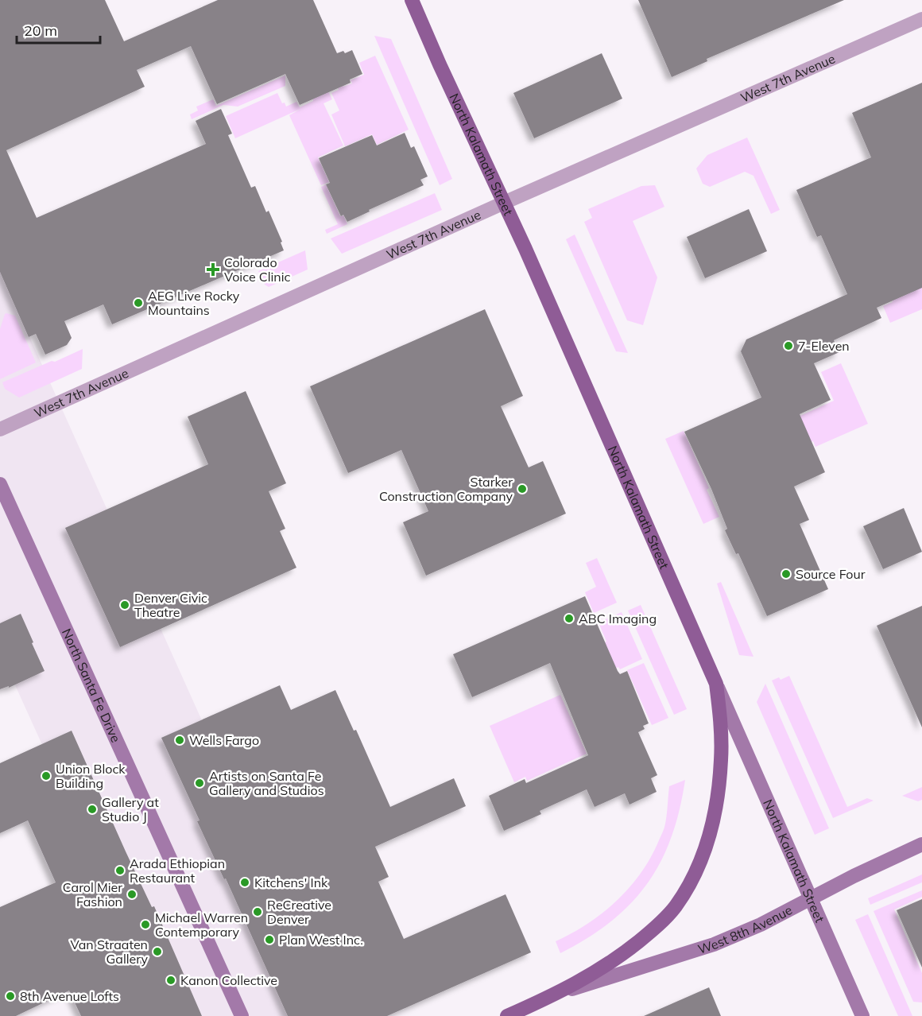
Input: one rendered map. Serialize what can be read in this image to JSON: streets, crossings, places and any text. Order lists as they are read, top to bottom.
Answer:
{
  "streets": {
    "main road": ["North Kalamath Street", "North Santa Fe Drive", "West 8th Avenue"],
    "street": ["West 7th Avenue"]
  },
  "crossings": [
    ["West 7th Avenue", "North Kalamath Street"],
    ["North Kalamath Street", "West 8th Avenue"]
  ],
  "places": {
    "health": ["Colorado Voice Clinic"],
    "other": [
      "AEG Live Rocky Mountains",
      "7-Eleven",
      "Starker Construction Company",
      "Source Four",
      "Denver Civic Theatre",
      "ABC Imaging",
      "Wells Fargo",
      "Union Block Building",
      "Artists on Santa Fe Gallery and Studios",
      "Gallery at Studio J",
      "Arada Ethiopian Restaurant",
      "Kitchens' Ink",
      "Carol Mier Fashion",
      "ReCreative Denver",
      "Michael Warren Contemporary",
      "Plan West Inc.",
      "Van Straaten Gallery",
      "Kanon Collective",
      "8th Avenue Lofts"
    ]
  },
  "scale_bar": "20 m"
}
